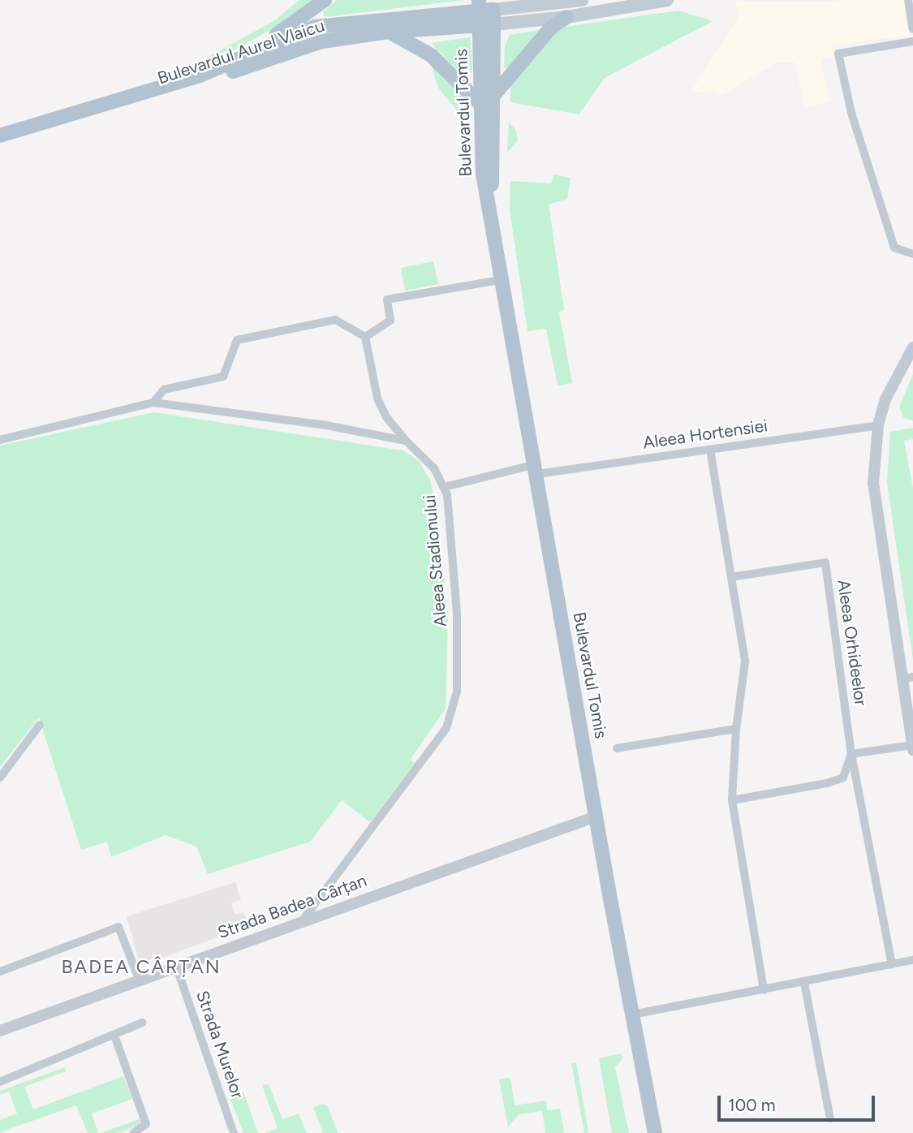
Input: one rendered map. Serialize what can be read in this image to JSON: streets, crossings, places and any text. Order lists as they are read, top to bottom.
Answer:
{
  "streets": {
    "main road": ["Bulevardul Aurel Vlaicu", "Bulevardul Tomis"],
    "street": [
      "Aleea Hortensiei",
      "Aleea Stadionului",
      "Aleea Orhideelor",
      "Strada Badea Cârțan",
      "Strada Murelor"
    ]
  },
  "crossings": [
    ["Bulevardul Aurel Vlaicu", "Bulevardul Tomis"],
    ["Bulevardul Tomis", "Aleea Hortensiei"],
    ["Bulevardul Tomis", "Strada Badea Cârțan"],
    ["Aleea Hortensiei", "Aleea Stadionului"],
    ["Aleea Stadionului", "Strada Badea Cârțan"],
    ["Strada Badea Cârțan", "Strada Murelor"]
  ],
  "districts": ["BADEA CÂRȚAN"],
  "scale_bar": "100 m"
}
